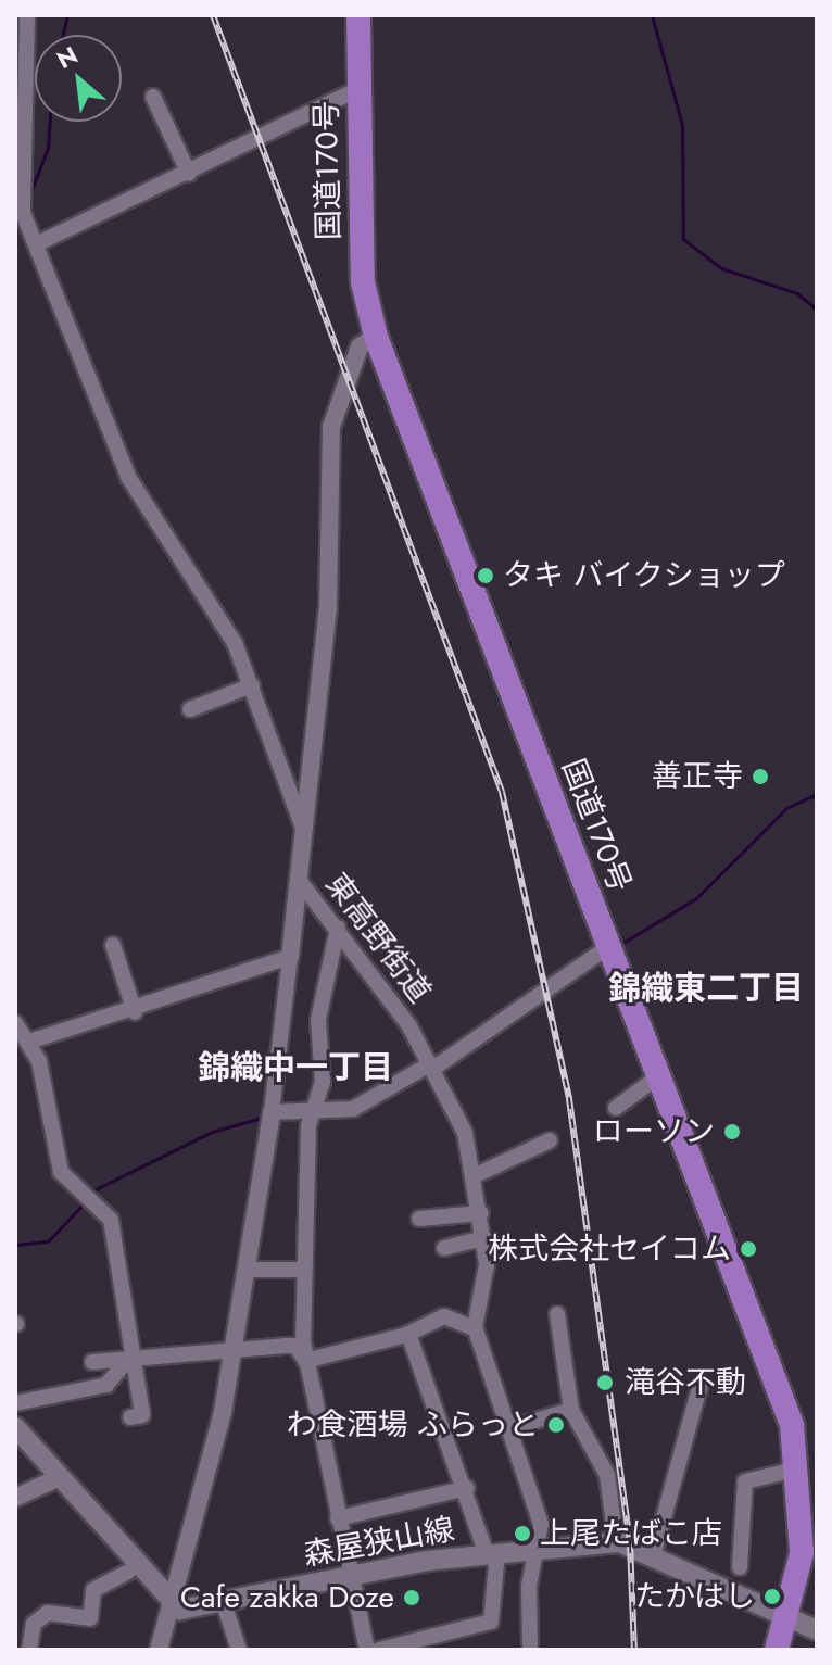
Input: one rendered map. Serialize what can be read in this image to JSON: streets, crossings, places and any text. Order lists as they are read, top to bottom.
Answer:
{
  "streets": {
    "highway": ["国道170号"],
    "main road": ["森屋狭山線"],
    "street": ["東高野街道"]
  },
  "crossings": [
    ["国道170号", "森屋狭山線"],
    ["東高野街道", "森屋狭山線"]
  ],
  "districts": ["錦織東二丁目", "錦織中一丁目"],
  "places": [
    "タキ バイクショップ",
    "善正寺",
    "ローソン",
    "株式会社セイコム",
    "滝谷不動",
    "わ食酒場 ふらっと",
    "上尾たばこ店",
    "たかはし",
    "Cafe zakka Doze"
  ],
  "north": "top left"
}
